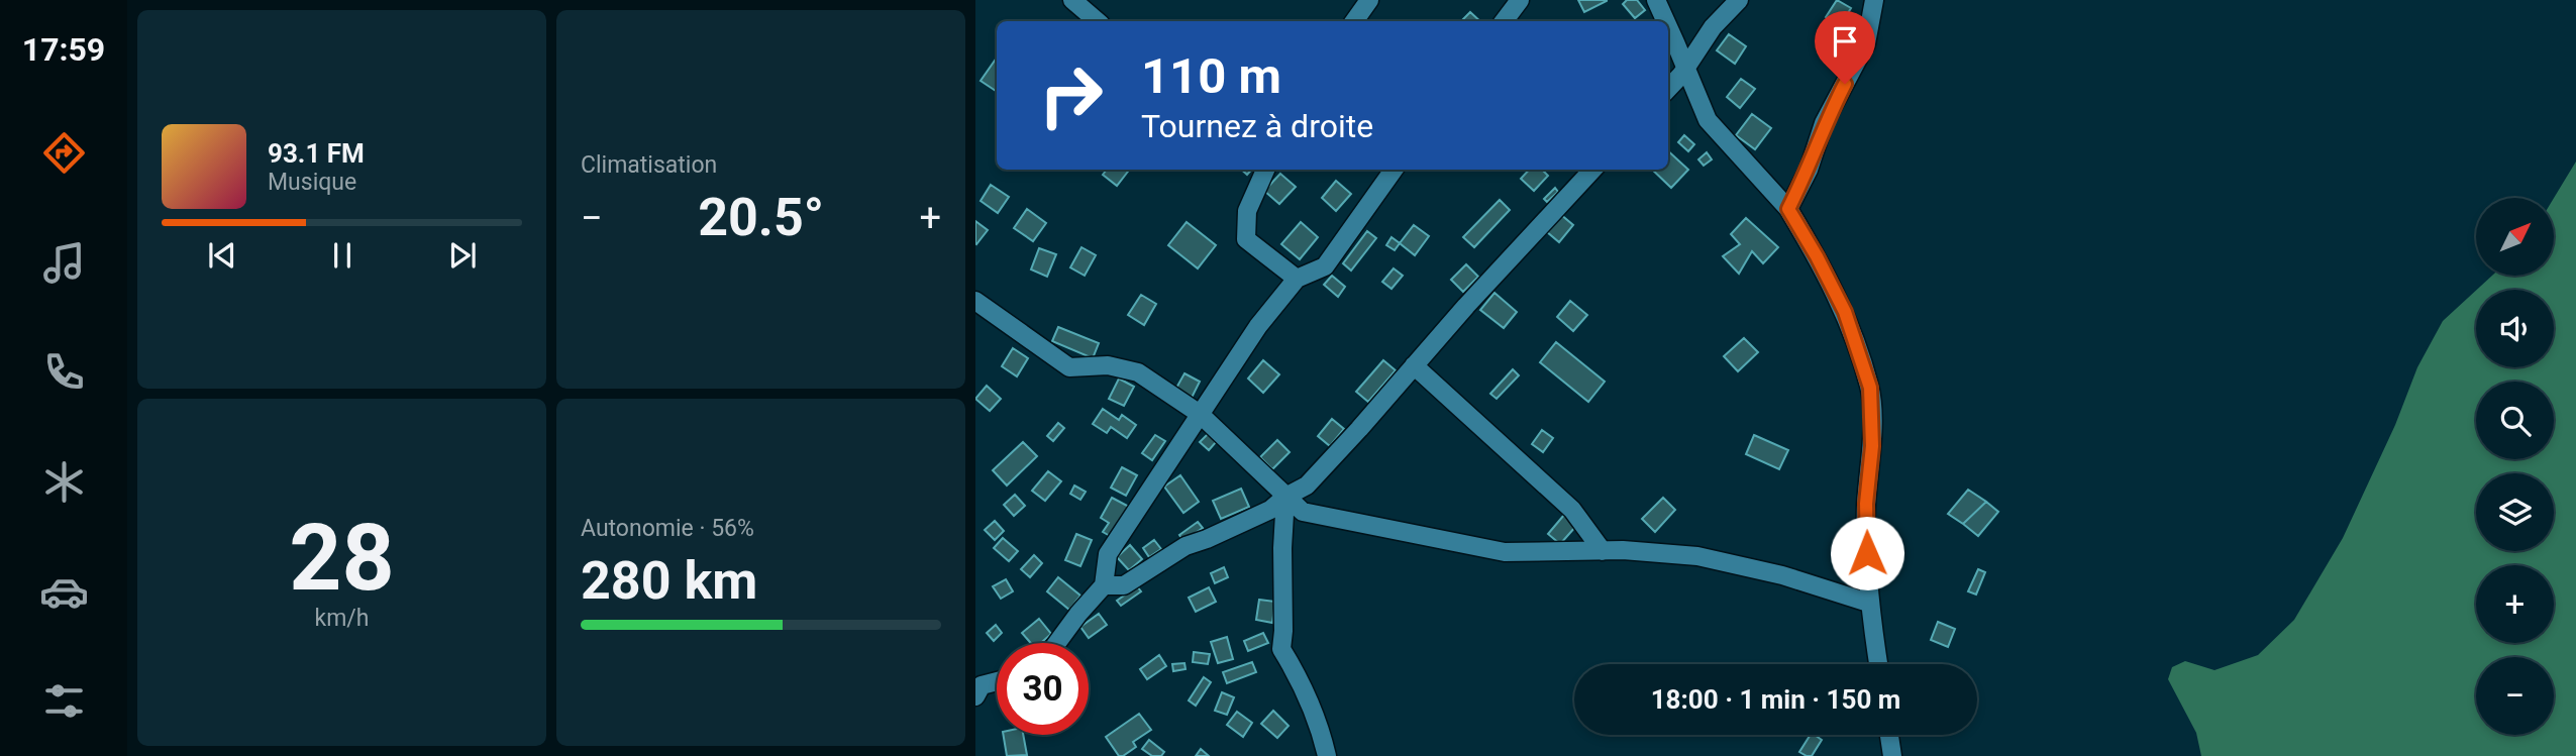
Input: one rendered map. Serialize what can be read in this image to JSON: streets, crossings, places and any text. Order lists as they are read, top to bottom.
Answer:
{
  "north": "top right",
  "page": {
    "tabs": "17:59",
    "tile": [
      "Climatisation",
      ["28", "km/h"],
      ["Autonomie · 56%", "280 km"]
    ],
    "turn": ["110 m", "Tournez à droite"],
    "song": ["93.1 FM", "Musique"],
    "heat": ["−", "20.5°", "+"],
    "map_buttons": ["+", "−"],
    "limit": "30",
    "trip": "18:00 · 1 min · 150 m"
  }
}
